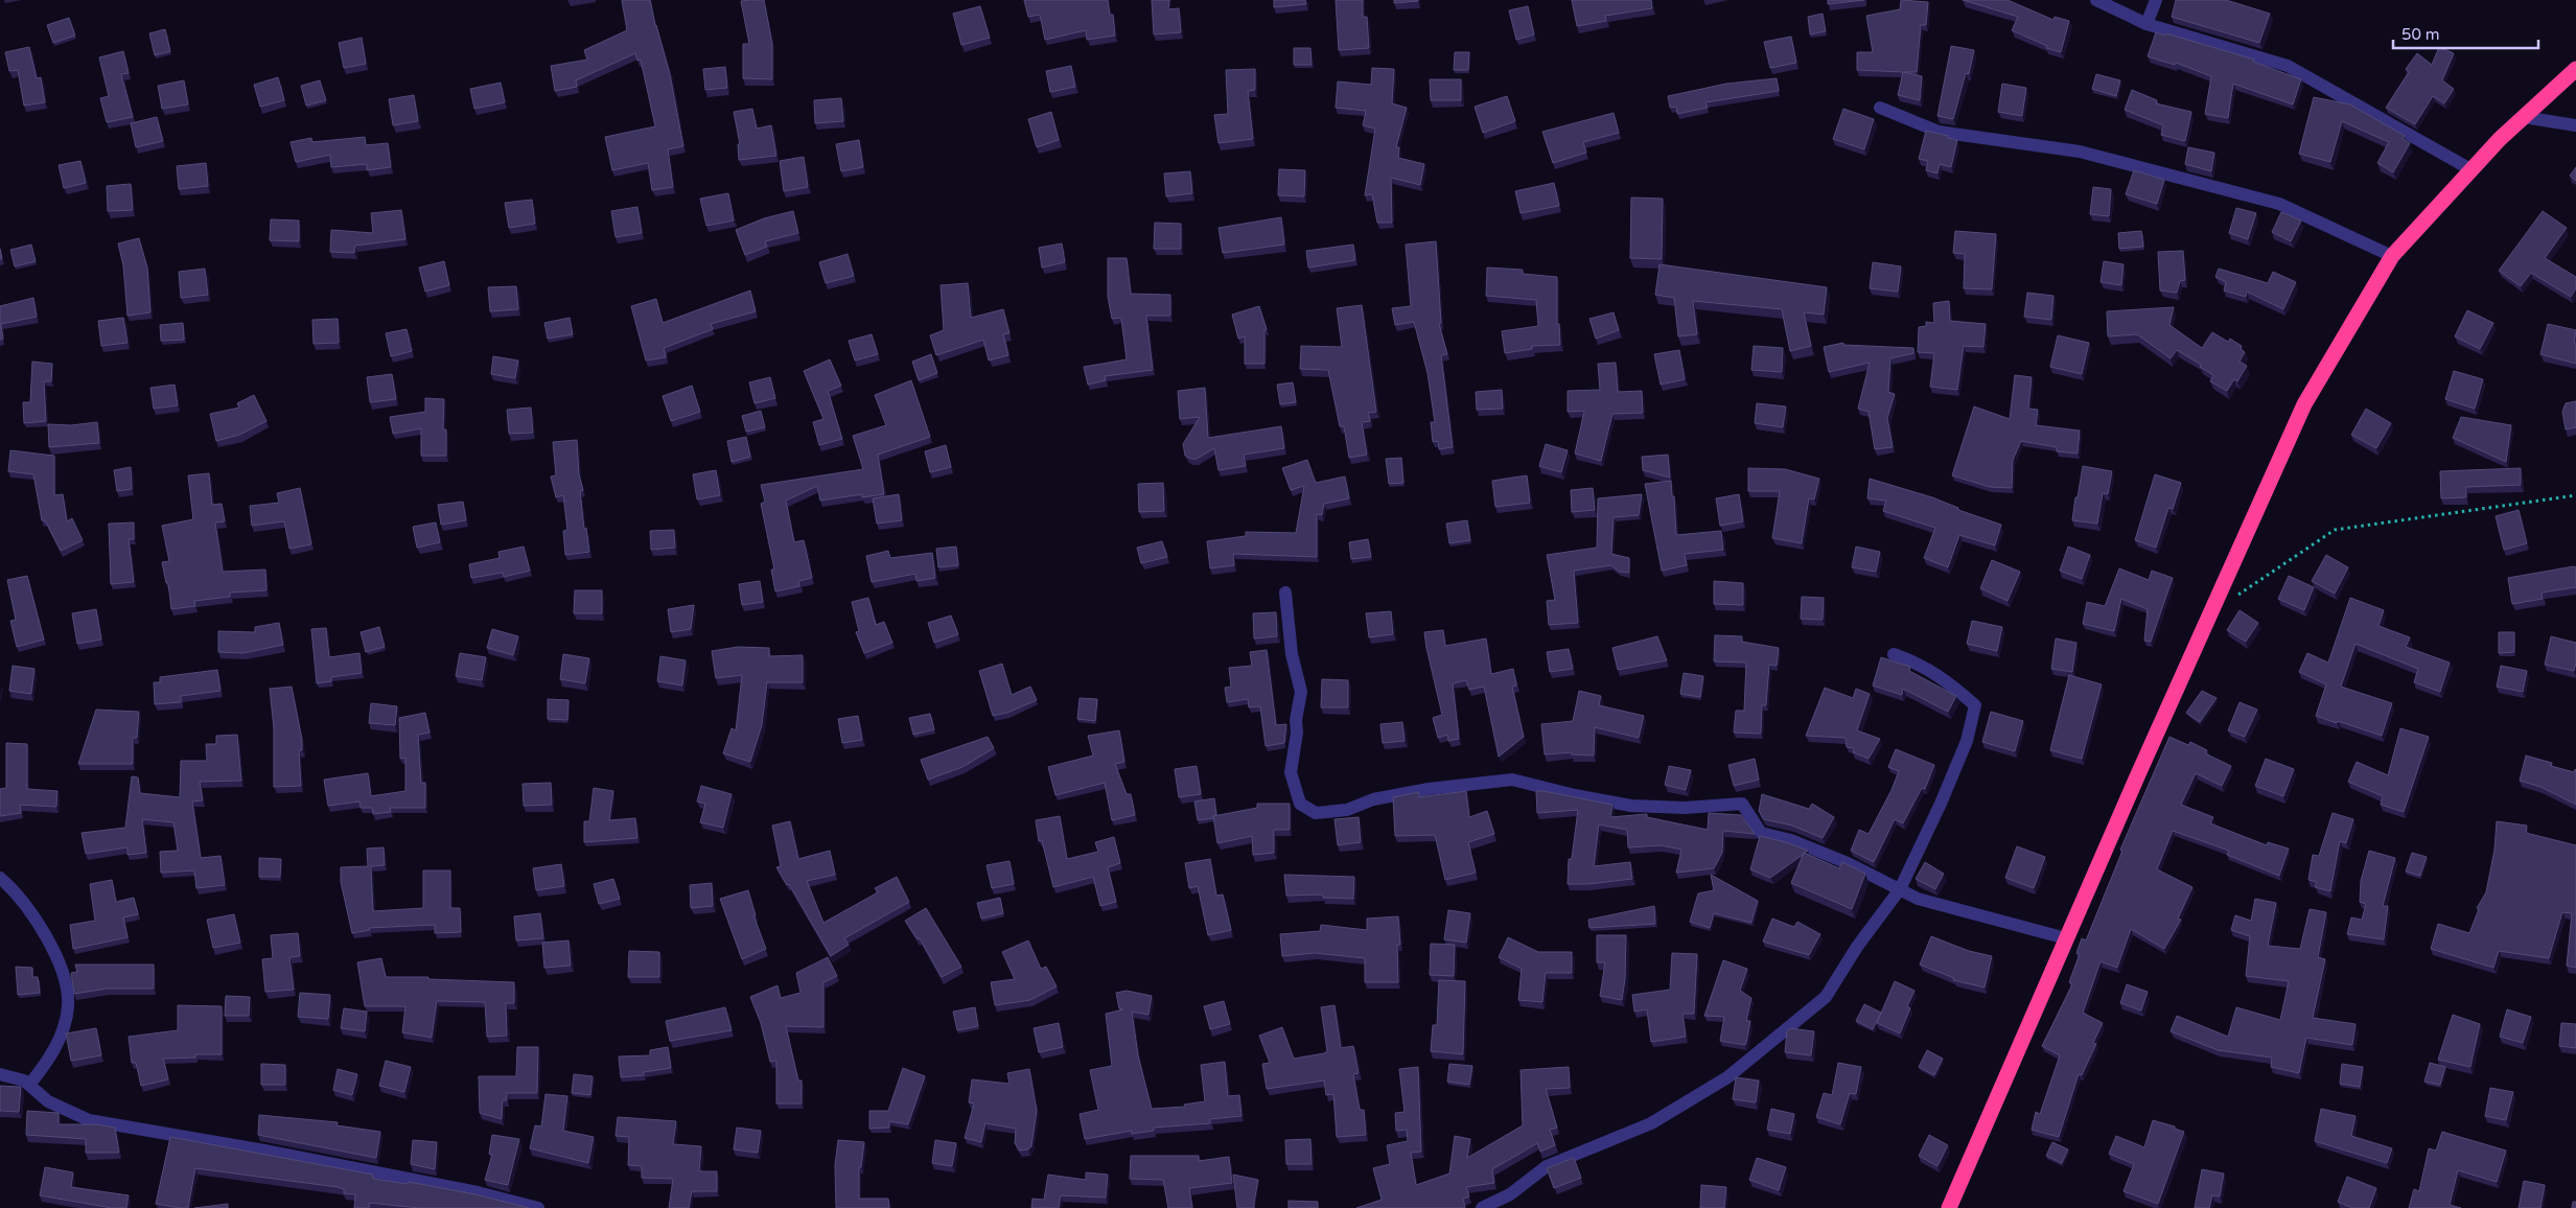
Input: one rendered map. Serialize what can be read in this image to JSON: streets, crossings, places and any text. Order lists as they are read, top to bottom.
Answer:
{
  "scale_bar": "50 m"
}
